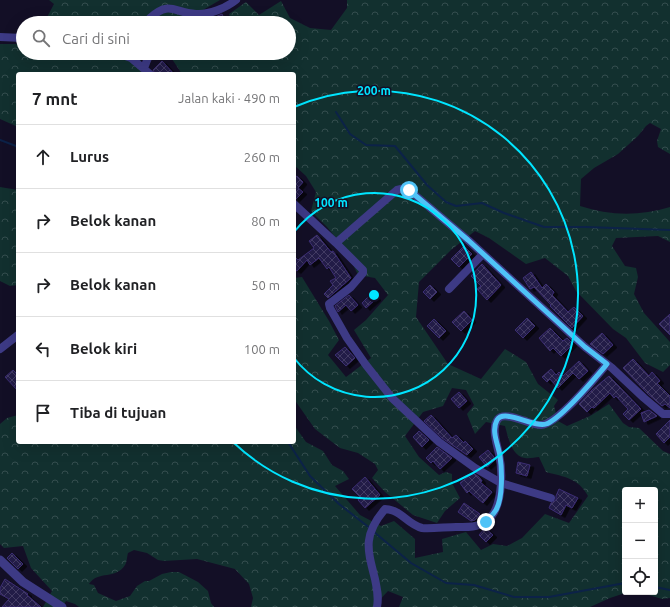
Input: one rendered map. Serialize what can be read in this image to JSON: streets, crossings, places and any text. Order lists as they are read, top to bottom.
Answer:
{
  "page": {
    "search": "Cari di sini",
    "heading": ["7 mnt", "Jalan kaki · 490 m"],
    "list": [
      ["Lurus", "260 m"],
      ["Belok kanan", "80 m"],
      ["Belok kanan", "50 m"],
      ["Belok kiri", "100 m"],
      "Tiba di tujuan"
    ],
    "map_buttons": ["+", "−"]
  },
  "rings": ["200 m", "100 m"]
}
